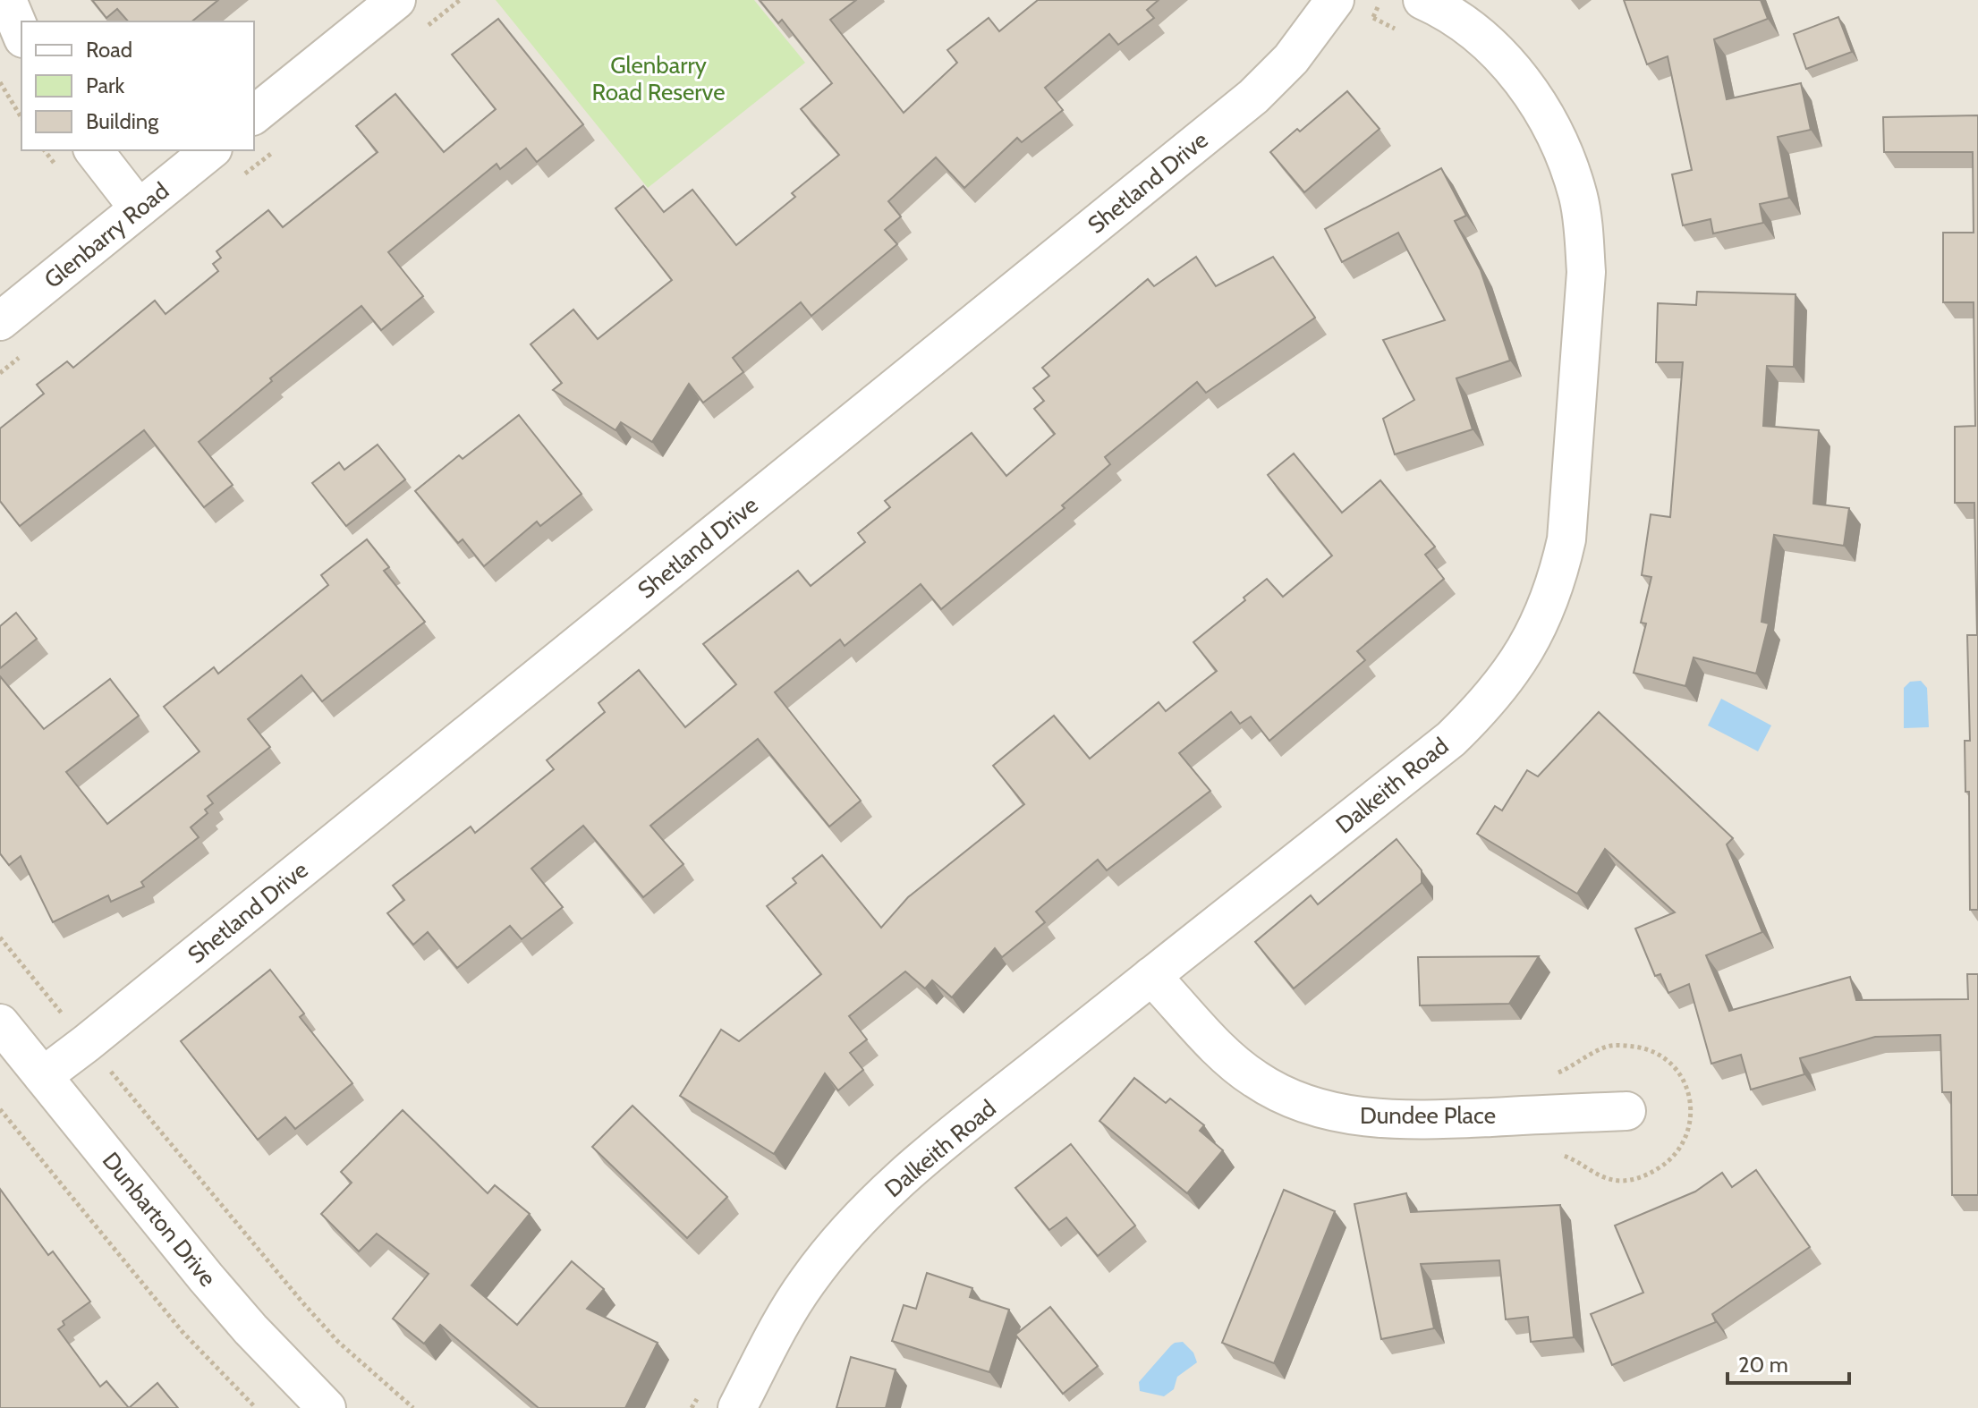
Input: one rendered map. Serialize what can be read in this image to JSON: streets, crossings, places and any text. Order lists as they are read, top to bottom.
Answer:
{
  "streets": {
    "street": [
      "Shetland Drive",
      "Glenbarry Road",
      "Dalkeith Road",
      "Dundee Place",
      "Dunbarton Drive"
    ]
  },
  "crossings": [
    ["Shetland Drive", "Dunbarton Drive"],
    ["Dalkeith Road", "Dundee Place"]
  ],
  "parks": ["Glenbarry Road Reserve"],
  "legend": ["Road", "Park", "Building"],
  "scale_bar": "20 m"
}
